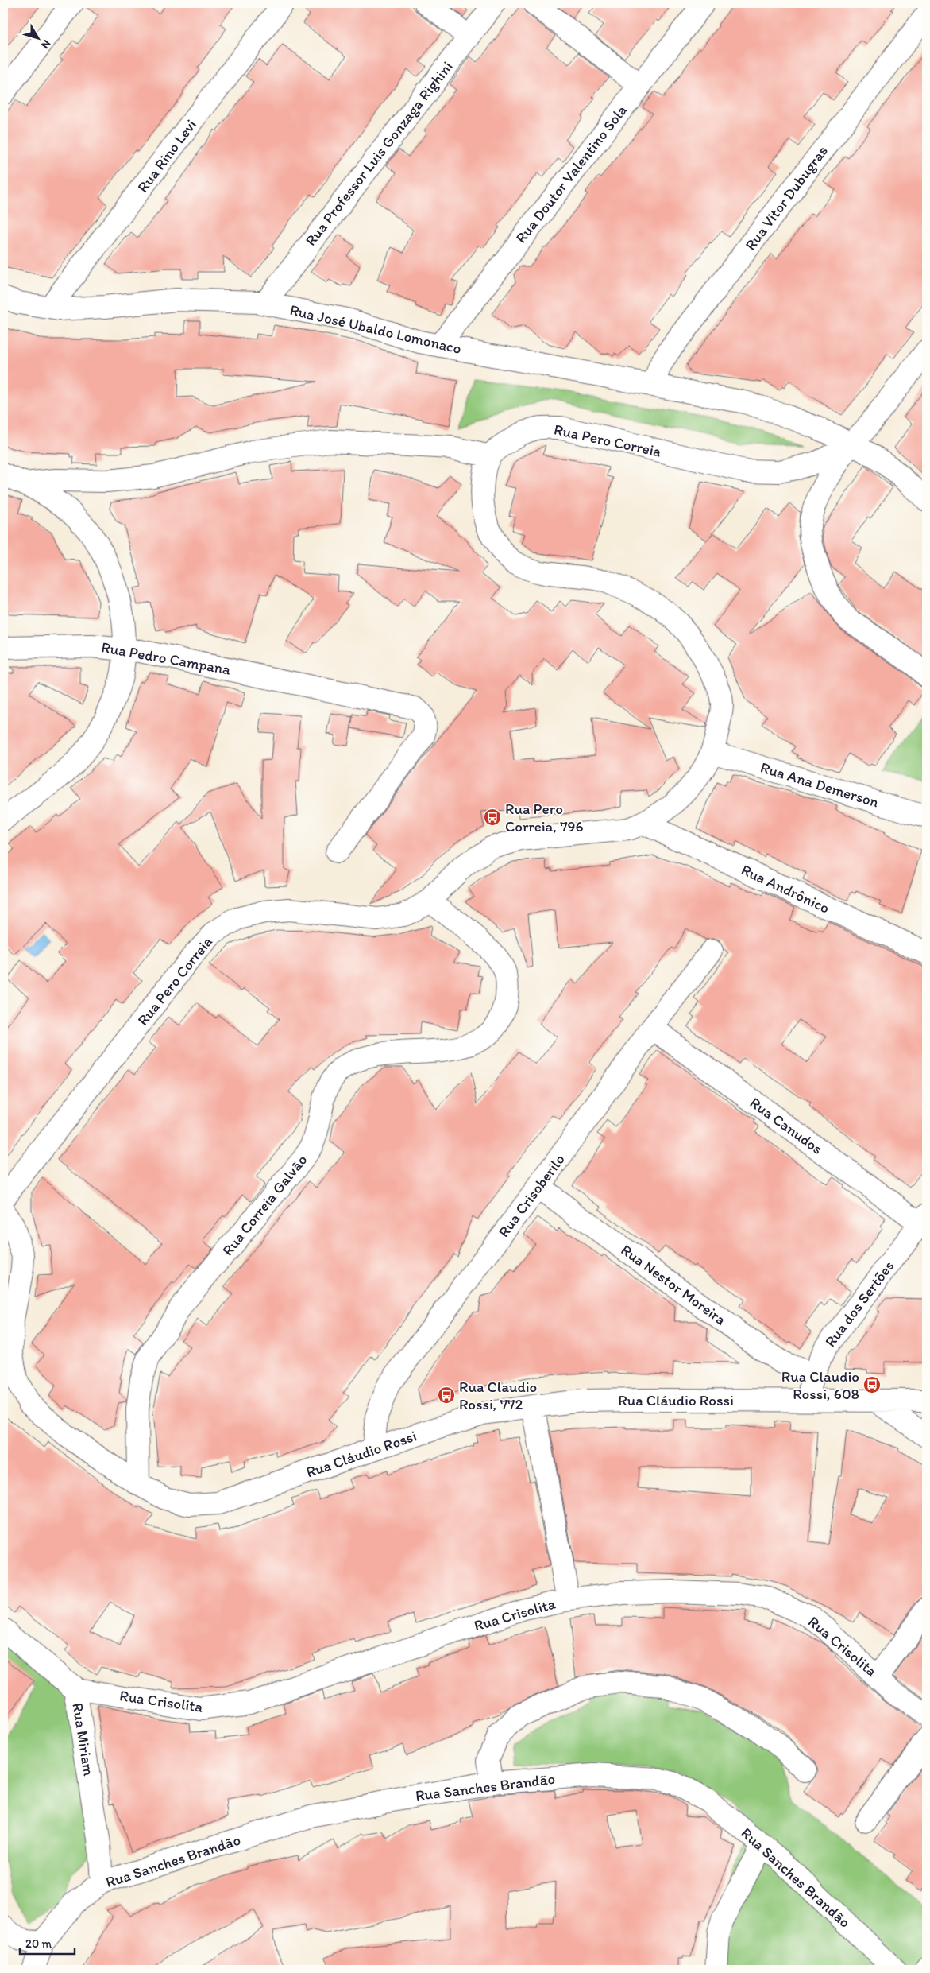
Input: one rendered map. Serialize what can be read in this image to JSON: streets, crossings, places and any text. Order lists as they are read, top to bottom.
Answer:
{
  "streets": {
    "street": [
      "Rua Professor Luis Gonzaga Righini",
      "Rua Rino Levi",
      "Rua Doutor Valentino Sola",
      "Rua Vitor Dubugras",
      "Rua José Ubaldo Lomonaco",
      "Rua Pero Correia",
      "Rua Pedro Campana",
      "Rua Ana Demerson",
      "Rua Andrônico",
      "Rua Canudos",
      "Rua Crisoberilo",
      "Rua Correia Galvão",
      "Rua Nestor Moreira",
      "Rua dos Sertões",
      "Rua Cláudio Rossi",
      "Rua Crisolita",
      "Rua Miriam",
      "Rua Sanches Brandão"
    ]
  },
  "crossings": [
    ["Rua Professor Luis Gonzaga Righini", "Rua José Ubaldo Lomonaco"],
    ["Rua Rino Levi", "Rua José Ubaldo Lomonaco"],
    ["Rua Doutor Valentino Sola", "Rua José Ubaldo Lomonaco"],
    ["Rua Vitor Dubugras", "Rua José Ubaldo Lomonaco"],
    ["Rua José Ubaldo Lomonaco", "Rua Pero Correia"],
    ["Rua Pero Correia", "Rua Ana Demerson"],
    ["Rua Pero Correia", "Rua Andrônico"],
    ["Rua Pero Correia", "Rua Correia Galvão"],
    ["Rua Canudos", "Rua Crisoberilo"],
    ["Rua Canudos", "Rua dos Sertões"],
    ["Rua Crisoberilo", "Rua Nestor Moreira"],
    ["Rua Crisoberilo", "Rua Cláudio Rossi"],
    ["Rua Correia Galvão", "Rua Cláudio Rossi"],
    ["Rua Nestor Moreira", "Rua dos Sertões"],
    ["Rua dos Sertões", "Rua Cláudio Rossi"],
    ["Rua Crisolita", "Rua Miriam"],
    ["Rua Miriam", "Rua Sanches Brandão"]
  ],
  "places": {
    "bus stop": ["Rua Pero Correia, 796", "Rua Claudio Rossi, 608", "Rua Claudio Rossi, 772"]
  },
  "scale_bar": "20 m",
  "north": "bottom right"
}
